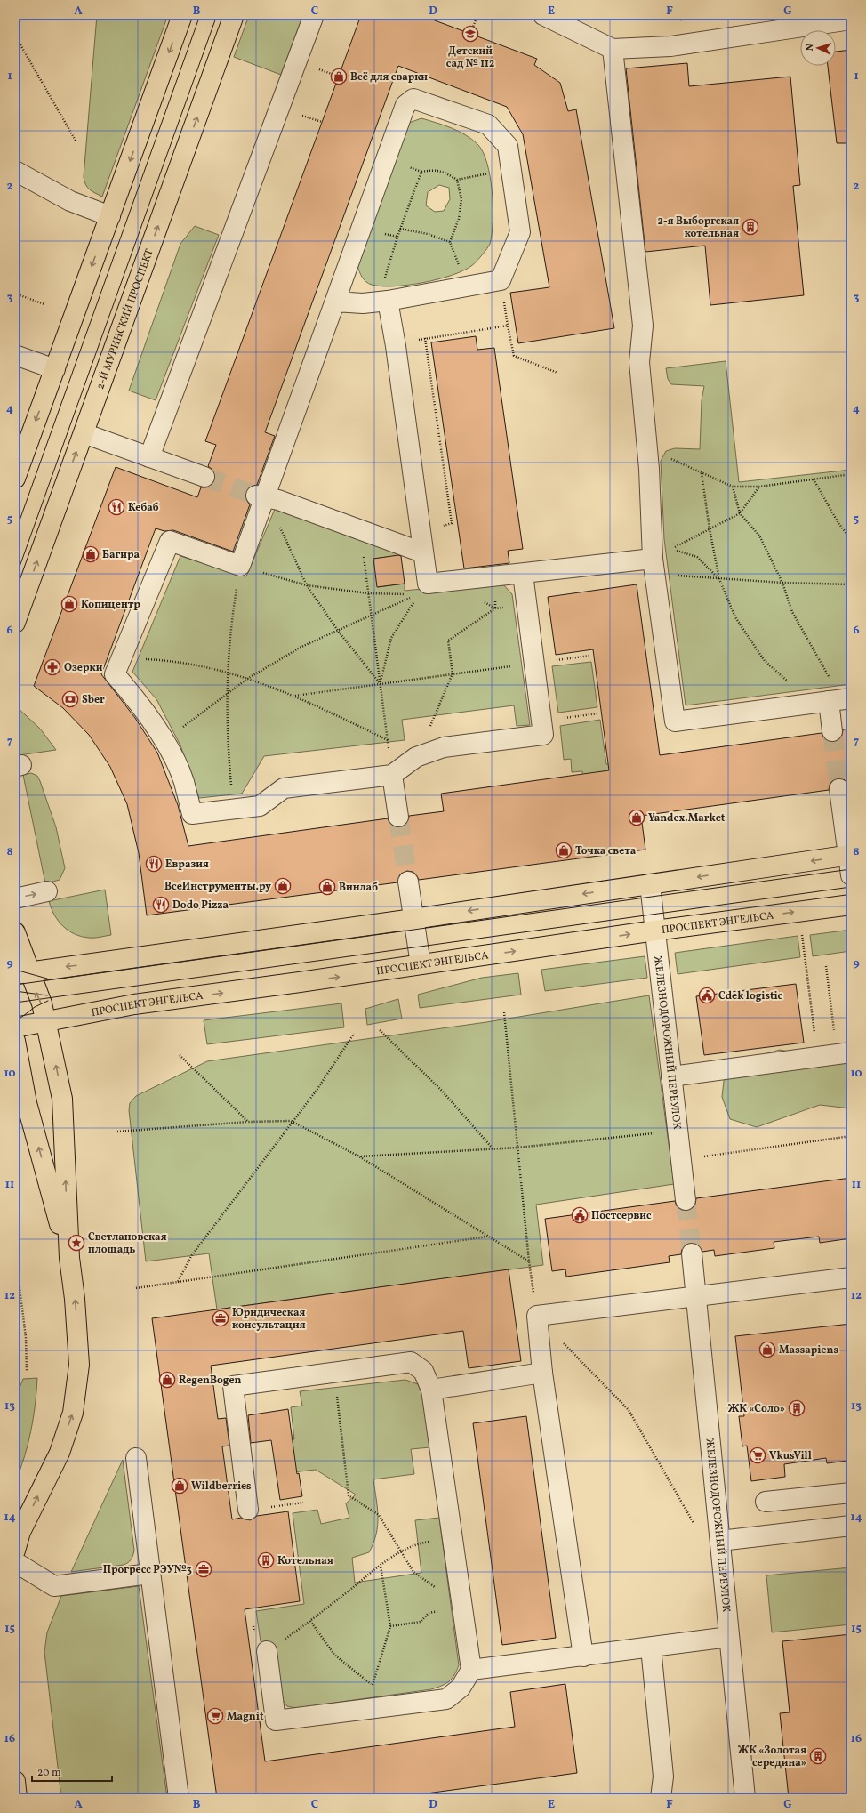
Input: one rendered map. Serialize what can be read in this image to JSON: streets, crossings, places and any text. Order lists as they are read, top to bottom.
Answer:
{
  "streets": {
    "main road": ["2-Й МУРИНСКИЙ ПРОСПЕКТ", "ПРОСПЕКТ ЭНГЕЛЬСА"],
    "street": ["ЖЕЛЕЗНОДОРОЖНЫЙ ПЕРЕУЛОК"]
  },
  "crossings": [
    ["ПРОСПЕКТ ЭНГЕЛЬСА", "ЖЕЛЕЗНОДОРОЖНЫЙ ПЕРЕУЛОК"]
  ],
  "places": {
    "school or university": ["Детский сад № 112"],
    "shop": [
      "Всё для сварки",
      "Багира",
      "Копицентр",
      "Yandex.Market",
      "Точка света",
      "ВсеИнструменты.ру",
      "Винлаб",
      "Massapiens",
      "RegenBogen",
      "Wildberries"
    ],
    "building": [
      "2-я Выборгская котельная",
      "ЖК «Соло»",
      "Котельная",
      "ЖК «Золотая середина»"
    ],
    "restaurant": ["Кебаб", "Евразия", "Dodo Pizza"],
    "pharmacy": ["Озерки"],
    "bank": ["Sber"],
    "public building": ["Cdek logistic", "Постсервис"],
    "place": ["Светлановская площадь"],
    "office": ["Юридическая консультация", "Прогресс РЭУ№3"],
    "supermarket": ["VkusVill", "Magnit"]
  },
  "scale_bar": "20 m",
  "north": "left",
  "grid": {
    "columns": [
      "A",
      "B",
      "C",
      "D",
      "E",
      "F",
      "G"
    ],
    "rows": [
      "1",
      "2",
      "3",
      "4",
      "5",
      "6",
      "7",
      "8",
      "9",
      "10",
      "11",
      "12",
      "13",
      "14",
      "15",
      "16"
    ]
  }
}
